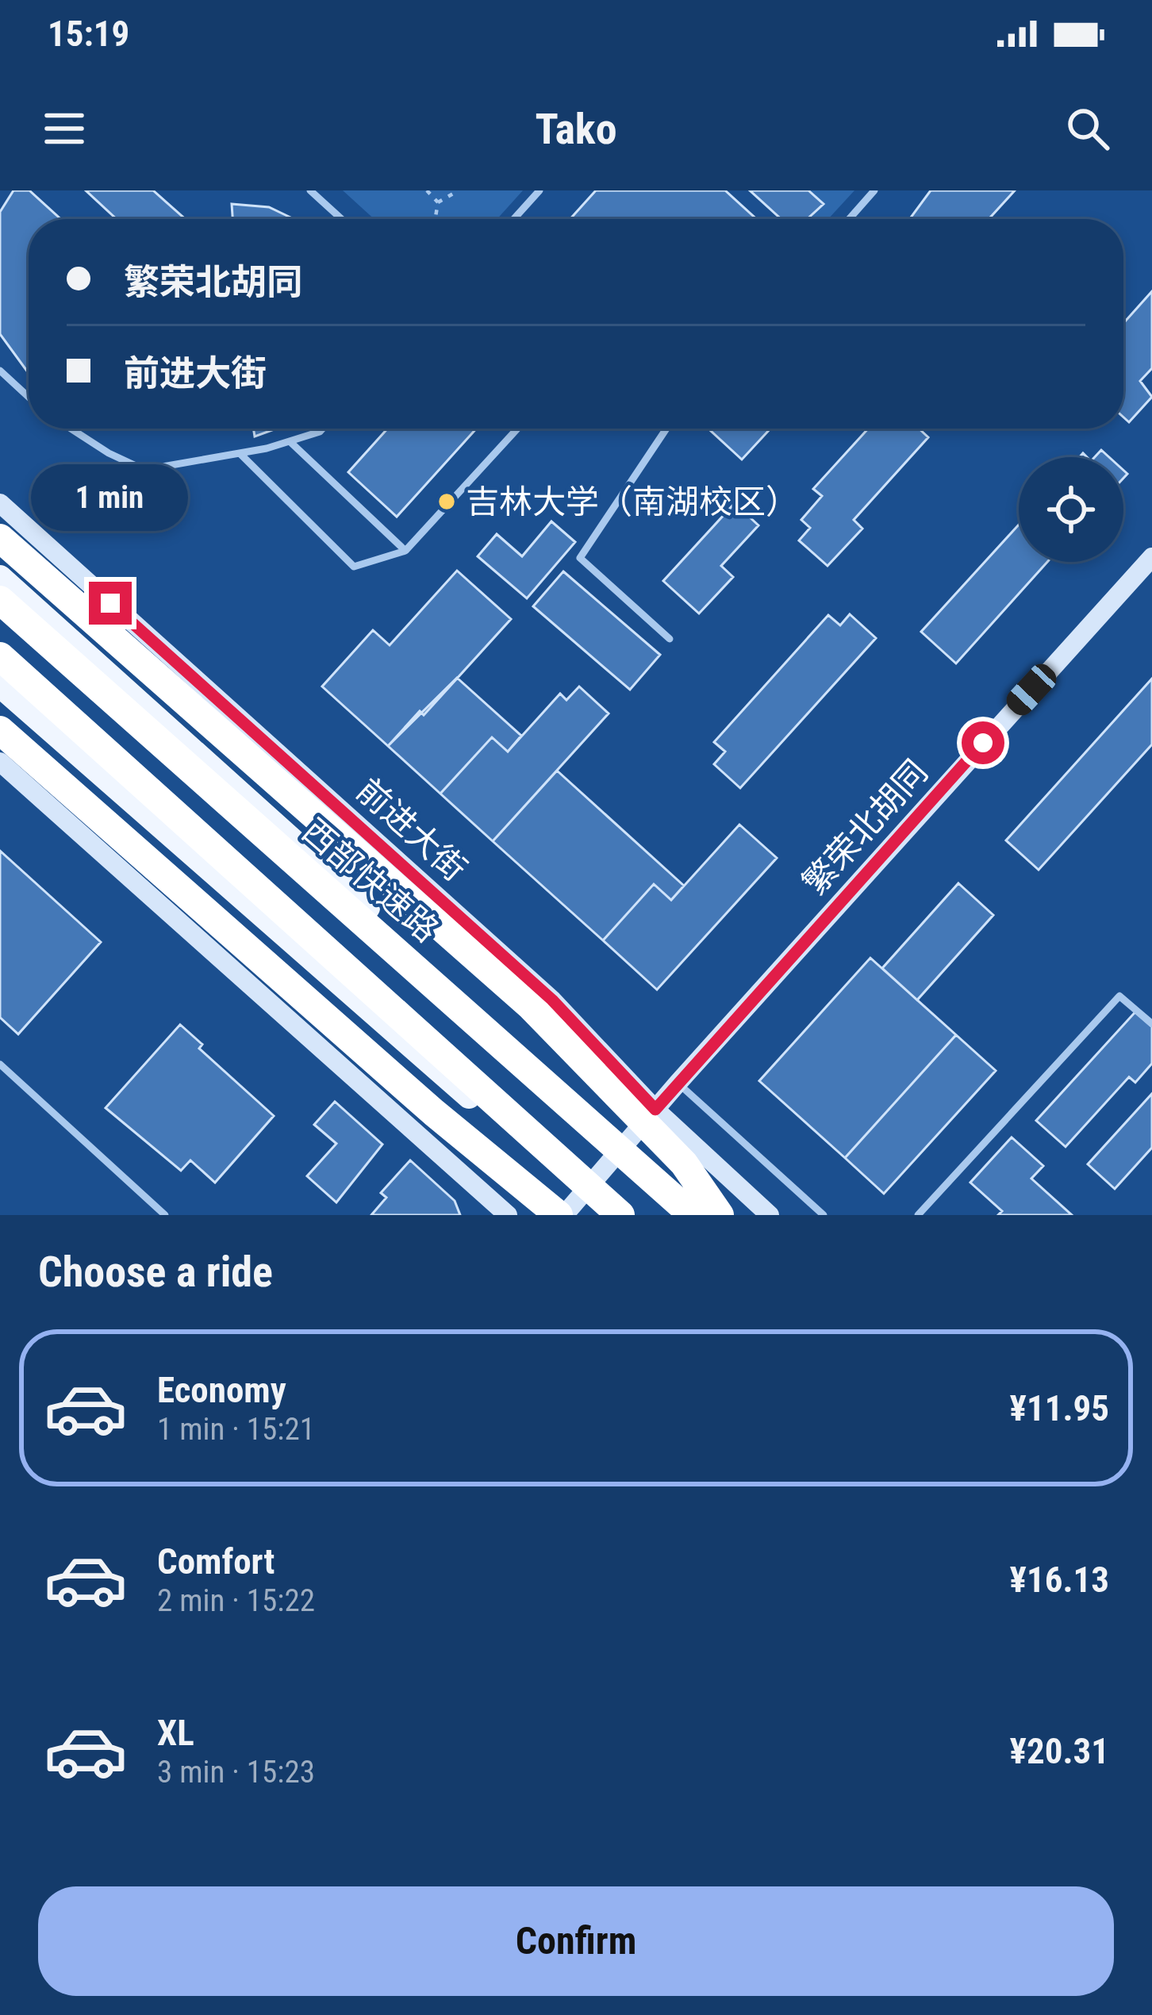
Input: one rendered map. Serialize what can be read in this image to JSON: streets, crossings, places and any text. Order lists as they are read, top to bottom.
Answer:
{
  "streets": {
    "highway": ["西部快速路"],
    "main road": ["繁荣北胡同", "前进大街"]
  },
  "crossings": [
    ["繁荣北胡同", "前进大街"]
  ],
  "places": ["吉林大学（南湖校区）"],
  "page": {
    "status": "15:19",
    "header": "Tako",
    "banner": ["繁荣北胡同", "前进大街"],
    "bubble": "1 min",
    "heading": "Choose a ride",
    "list": [
      {
        "name": "Economy",
        "note": "1 min · 15:21",
        "value": "¥11.95"
      },
      {
        "name": "Comfort",
        "note": "2 min · 15:22",
        "value": "¥16.13"
      },
      {
        "name": "XL",
        "note": "3 min · 15:23",
        "value": "¥20.31"
      }
    ],
    "buttons": "Confirm"
  }
}
